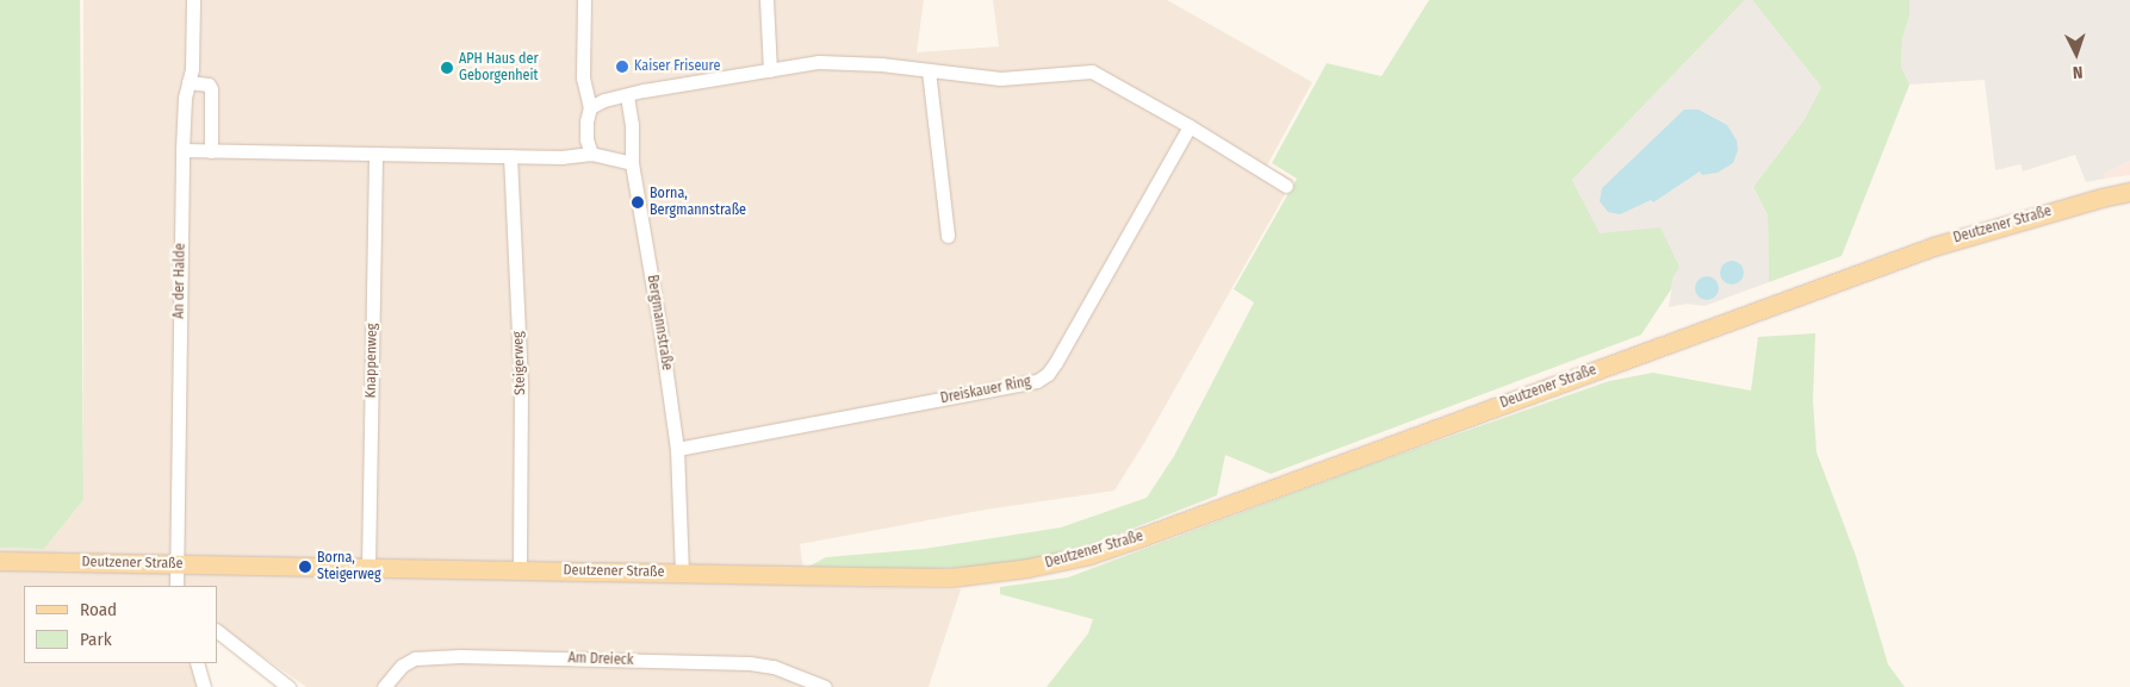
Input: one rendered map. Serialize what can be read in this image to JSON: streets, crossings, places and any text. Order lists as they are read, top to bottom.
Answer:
{
  "streets": {
    "main road": ["Deutzener Straße"],
    "street": [
      "An der Halde",
      "Bergmannstraße",
      "Knappenweg",
      "Steigerweg",
      "Dreiskauer Ring",
      "Am Dreieck"
    ]
  },
  "crossings": [
    ["Deutzener Straße", "An der Halde"],
    ["Deutzener Straße", "Bergmannstraße"],
    ["Deutzener Straße", "Knappenweg"],
    ["Deutzener Straße", "Steigerweg"],
    ["Bergmannstraße", "Dreiskauer Ring"]
  ],
  "places": [
    "Kaiser Friseure",
    "APH Haus der Geborgenheit",
    "Borna, Bergmannstraße",
    "Borna, Steigerweg"
  ],
  "legend": ["Road", "Park"],
  "north": "bottom"
}
